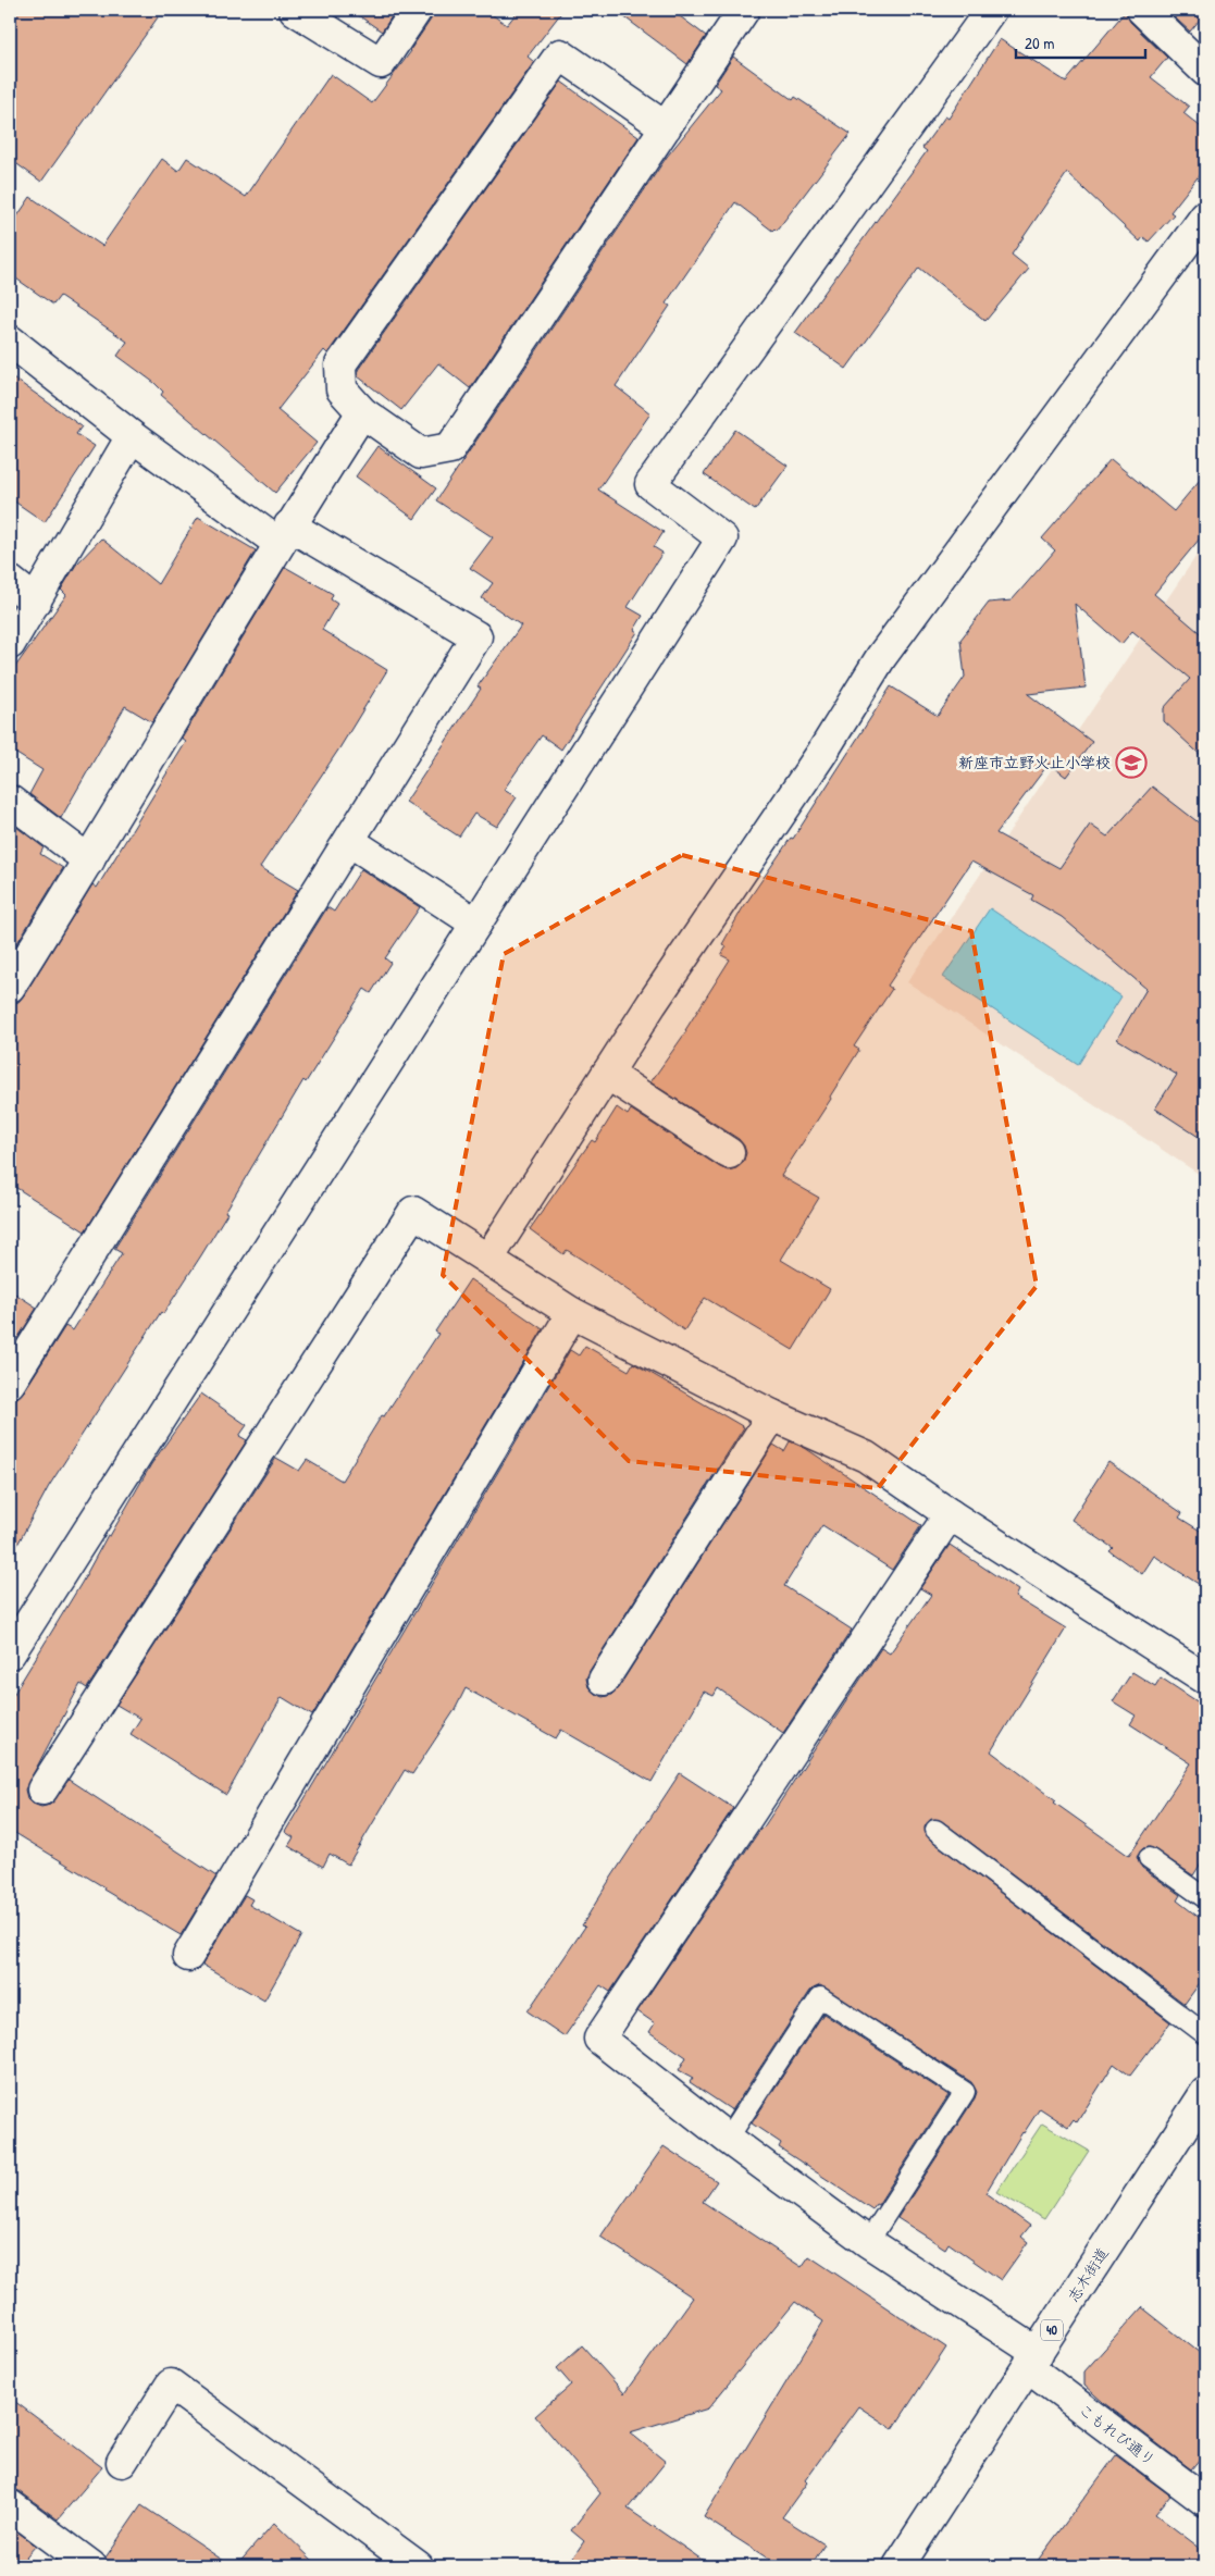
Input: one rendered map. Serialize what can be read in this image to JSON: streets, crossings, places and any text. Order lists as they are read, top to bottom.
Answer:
{
  "streets": {
    "street": ["志木街道", "40", "こもれび通り"]
  },
  "crossings": [
    ["志木街道", "こもれび通り"]
  ],
  "places": {
    "school or university": ["新座市立野火止小学校"]
  },
  "scale_bar": "20 m"
}
